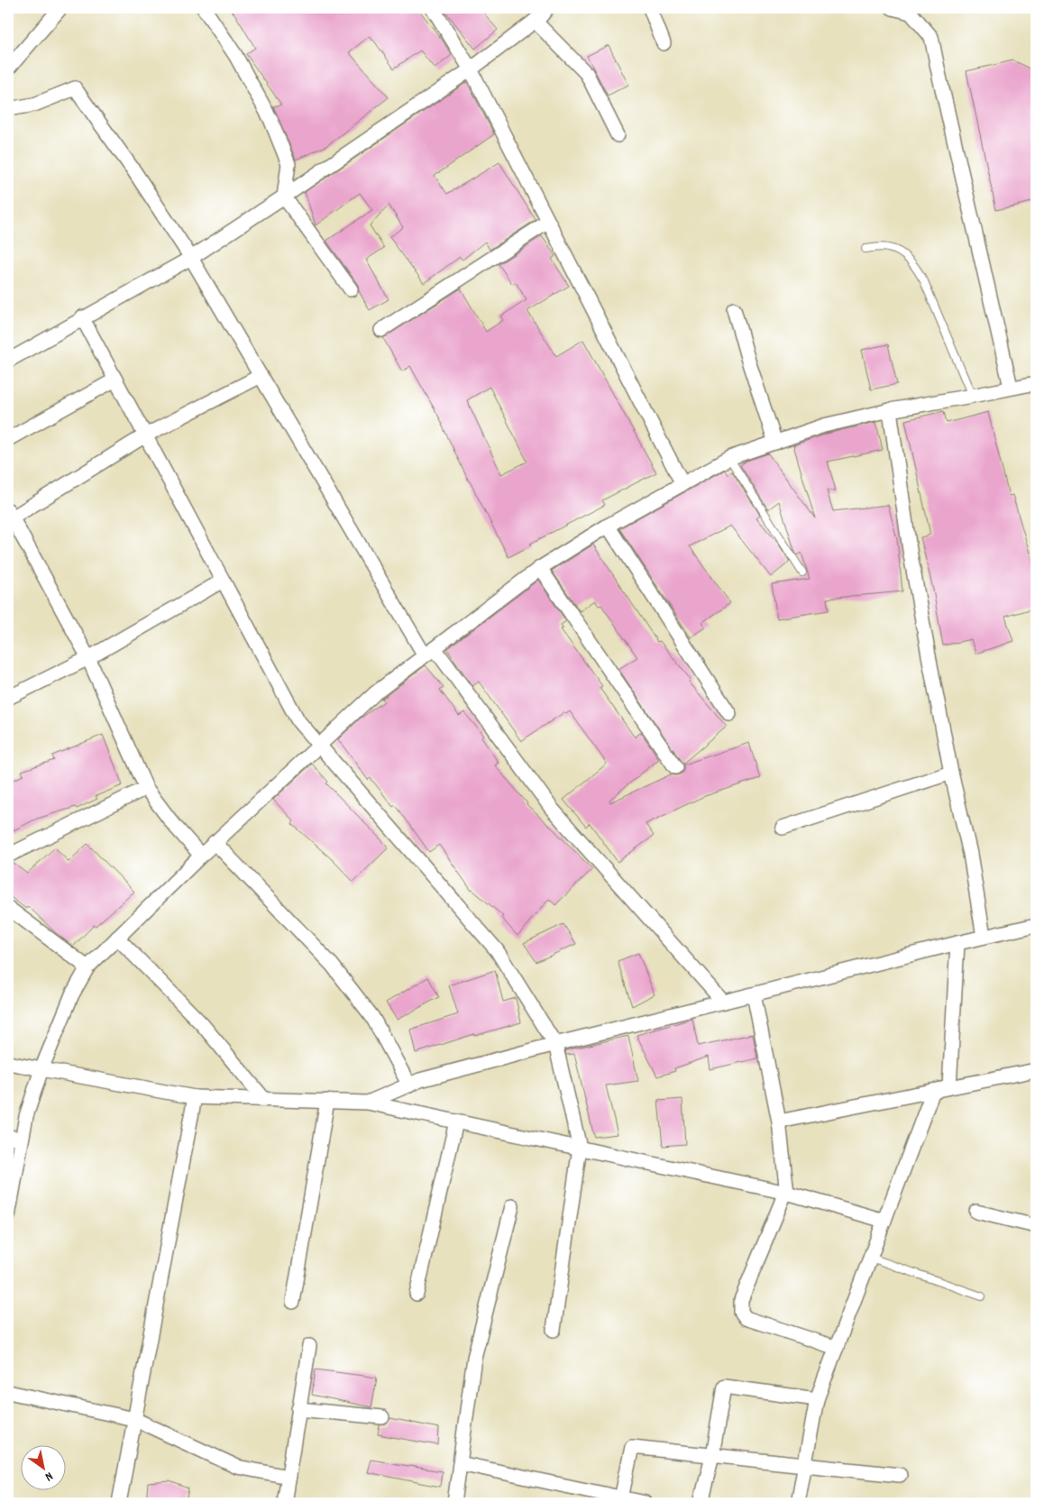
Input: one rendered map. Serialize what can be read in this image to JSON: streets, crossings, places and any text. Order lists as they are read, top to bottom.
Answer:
{
  "north": "bottom right"
}
